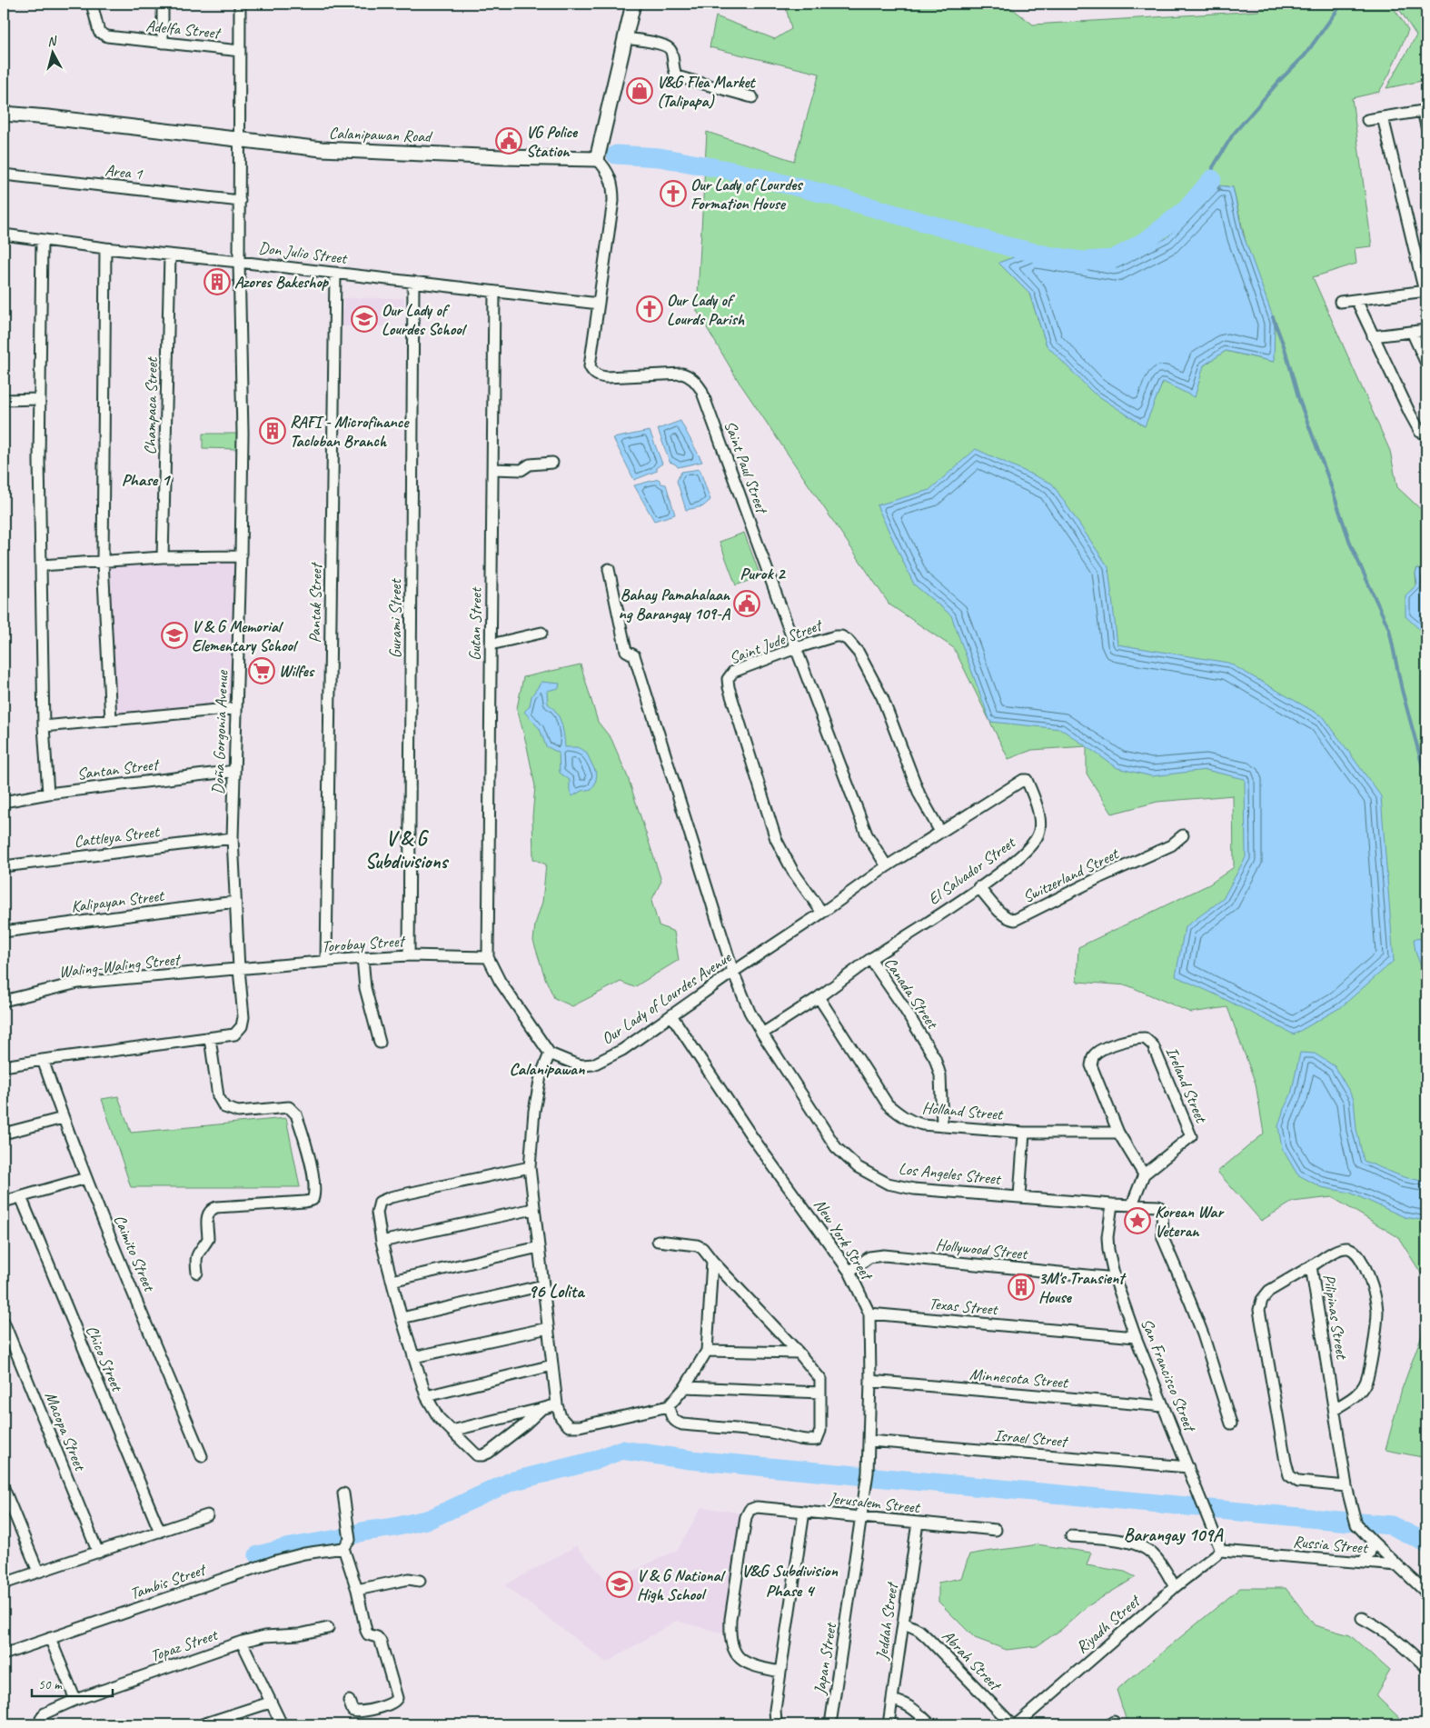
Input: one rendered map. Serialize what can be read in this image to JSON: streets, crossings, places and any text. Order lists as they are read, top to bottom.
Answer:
{
  "streets": {
    "street": [
      "Adelfa Street",
      "Calanipawan Road",
      "Area 1",
      "Don Julio Street",
      "Champaca Street",
      "Saint Paul Street",
      "Pantak Street",
      "Gurami Street",
      "Gutan Street",
      "Saint Jude Street",
      "Doña Gorgonia Avenue",
      "Santan Street",
      "Cattleya Street",
      "El Salvador Street",
      "Switzerland Street",
      "Kalipayan Street",
      "Torobay Street",
      "Waling-Waling Street",
      "Canada Street",
      "Our Lady of Lourdes Avenue",
      "Ireland Street",
      "Holland Street",
      "Los Angeles Street",
      "New York Street",
      "Hollywood Street",
      "Caimito Street",
      "Texas Street",
      "Pilipinas Street",
      "Chico Street",
      "San Francisco Street",
      "Minnesota Street",
      "Macopa Street",
      "Israel Street",
      "Jerusalem Street",
      "Russia Street",
      "Tambis Street",
      "Jeddah Street",
      "Riyadh Street",
      "Topaz Street",
      "Japan Street",
      "Abrah Street"
    ]
  },
  "crossings": [
    ["Adelfa Street", "Doña Gorgonia Avenue"],
    ["Calanipawan Road", "Saint Paul Street"],
    ["Calanipawan Road", "Doña Gorgonia Avenue"],
    ["Area 1", "Doña Gorgonia Avenue"],
    ["Don Julio Street", "Champaca Street"],
    ["Don Julio Street", "Saint Paul Street"],
    ["Don Julio Street", "Pantak Street"],
    ["Don Julio Street", "Gurami Street"],
    ["Don Julio Street", "Gutan Street"],
    ["Don Julio Street", "Doña Gorgonia Avenue"],
    ["Saint Paul Street", "Saint Jude Street"],
    ["Saint Paul Street", "Our Lady of Lourdes Avenue"],
    ["Pantak Street", "Torobay Street"],
    ["Gurami Street", "Torobay Street"],
    ["Gutan Street", "Torobay Street"],
    ["Saint Jude Street", "Our Lady of Lourdes Avenue"],
    ["Doña Gorgonia Avenue", "Santan Street"],
    ["Doña Gorgonia Avenue", "Cattleya Street"],
    ["Doña Gorgonia Avenue", "Kalipayan Street"],
    ["Doña Gorgonia Avenue", "Torobay Street"],
    ["Doña Gorgonia Avenue", "Waling-Waling Street"],
    ["Doña Gorgonia Avenue", "Caimito Street"],
    ["El Salvador Street", "Switzerland Street"],
    ["El Salvador Street", "Canada Street"],
    ["El Salvador Street", "Our Lady of Lourdes Avenue"],
    ["Torobay Street", "Waling-Waling Street"],
    ["Canada Street", "Holland Street"],
    ["Canada Street", "Los Angeles Street"],
    ["Our Lady of Lourdes Avenue", "Los Angeles Street"],
    ["Our Lady of Lourdes Avenue", "New York Street"],
    ["Ireland Street", "Holland Street"],
    ["Ireland Street", "Los Angeles Street"],
    ["Los Angeles Street", "San Francisco Street"],
    ["New York Street", "Hollywood Street"],
    ["New York Street", "Texas Street"],
    ["New York Street", "Minnesota Street"],
    ["New York Street", "Israel Street"],
    ["New York Street", "Jerusalem Street"],
    ["New York Street", "Japan Street"],
    ["Hollywood Street", "San Francisco Street"],
    ["Texas Street", "San Francisco Street"],
    ["Pilipinas Street", "Russia Street"],
    ["San Francisco Street", "Minnesota Street"],
    ["San Francisco Street", "Israel Street"],
    ["San Francisco Street", "Russia Street"],
    ["San Francisco Street", "Riyadh Street"],
    ["Jerusalem Street", "Jeddah Street"],
    ["Jerusalem Street", "Japan Street"],
    ["Russia Street", "Riyadh Street"],
    ["Jeddah Street", "Abrah Street"]
  ],
  "districts": [
    "Phase 1",
    "Purok 2",
    "V & G Subdivisions",
    "Calanipawan",
    "96 Lolita",
    "Barangay 109A",
    "V&G Subdivision Phase 4"
  ],
  "places": {
    "shop": ["V&G Flea Market (Talipapa)"],
    "public building": ["VG Police Station", "Bahay Pamahalaan ng Barangay 109-A"],
    "church": ["Our Lady of Lourdes Formation House", "Our Lady of Lourds Parish"],
    "building": ["Azores Bakeshop", "RAFI - Microfinance Tacloban Branch", "3M's Transient House"],
    "school or university": ["Our Lady of Lourdes School", "V & G Memorial Elementary School", "V & G National High School"],
    "supermarket": ["Wilfes"],
    "place": ["Korean War Veteran"]
  },
  "scale_bar": "50 m",
  "north": "top"
}
